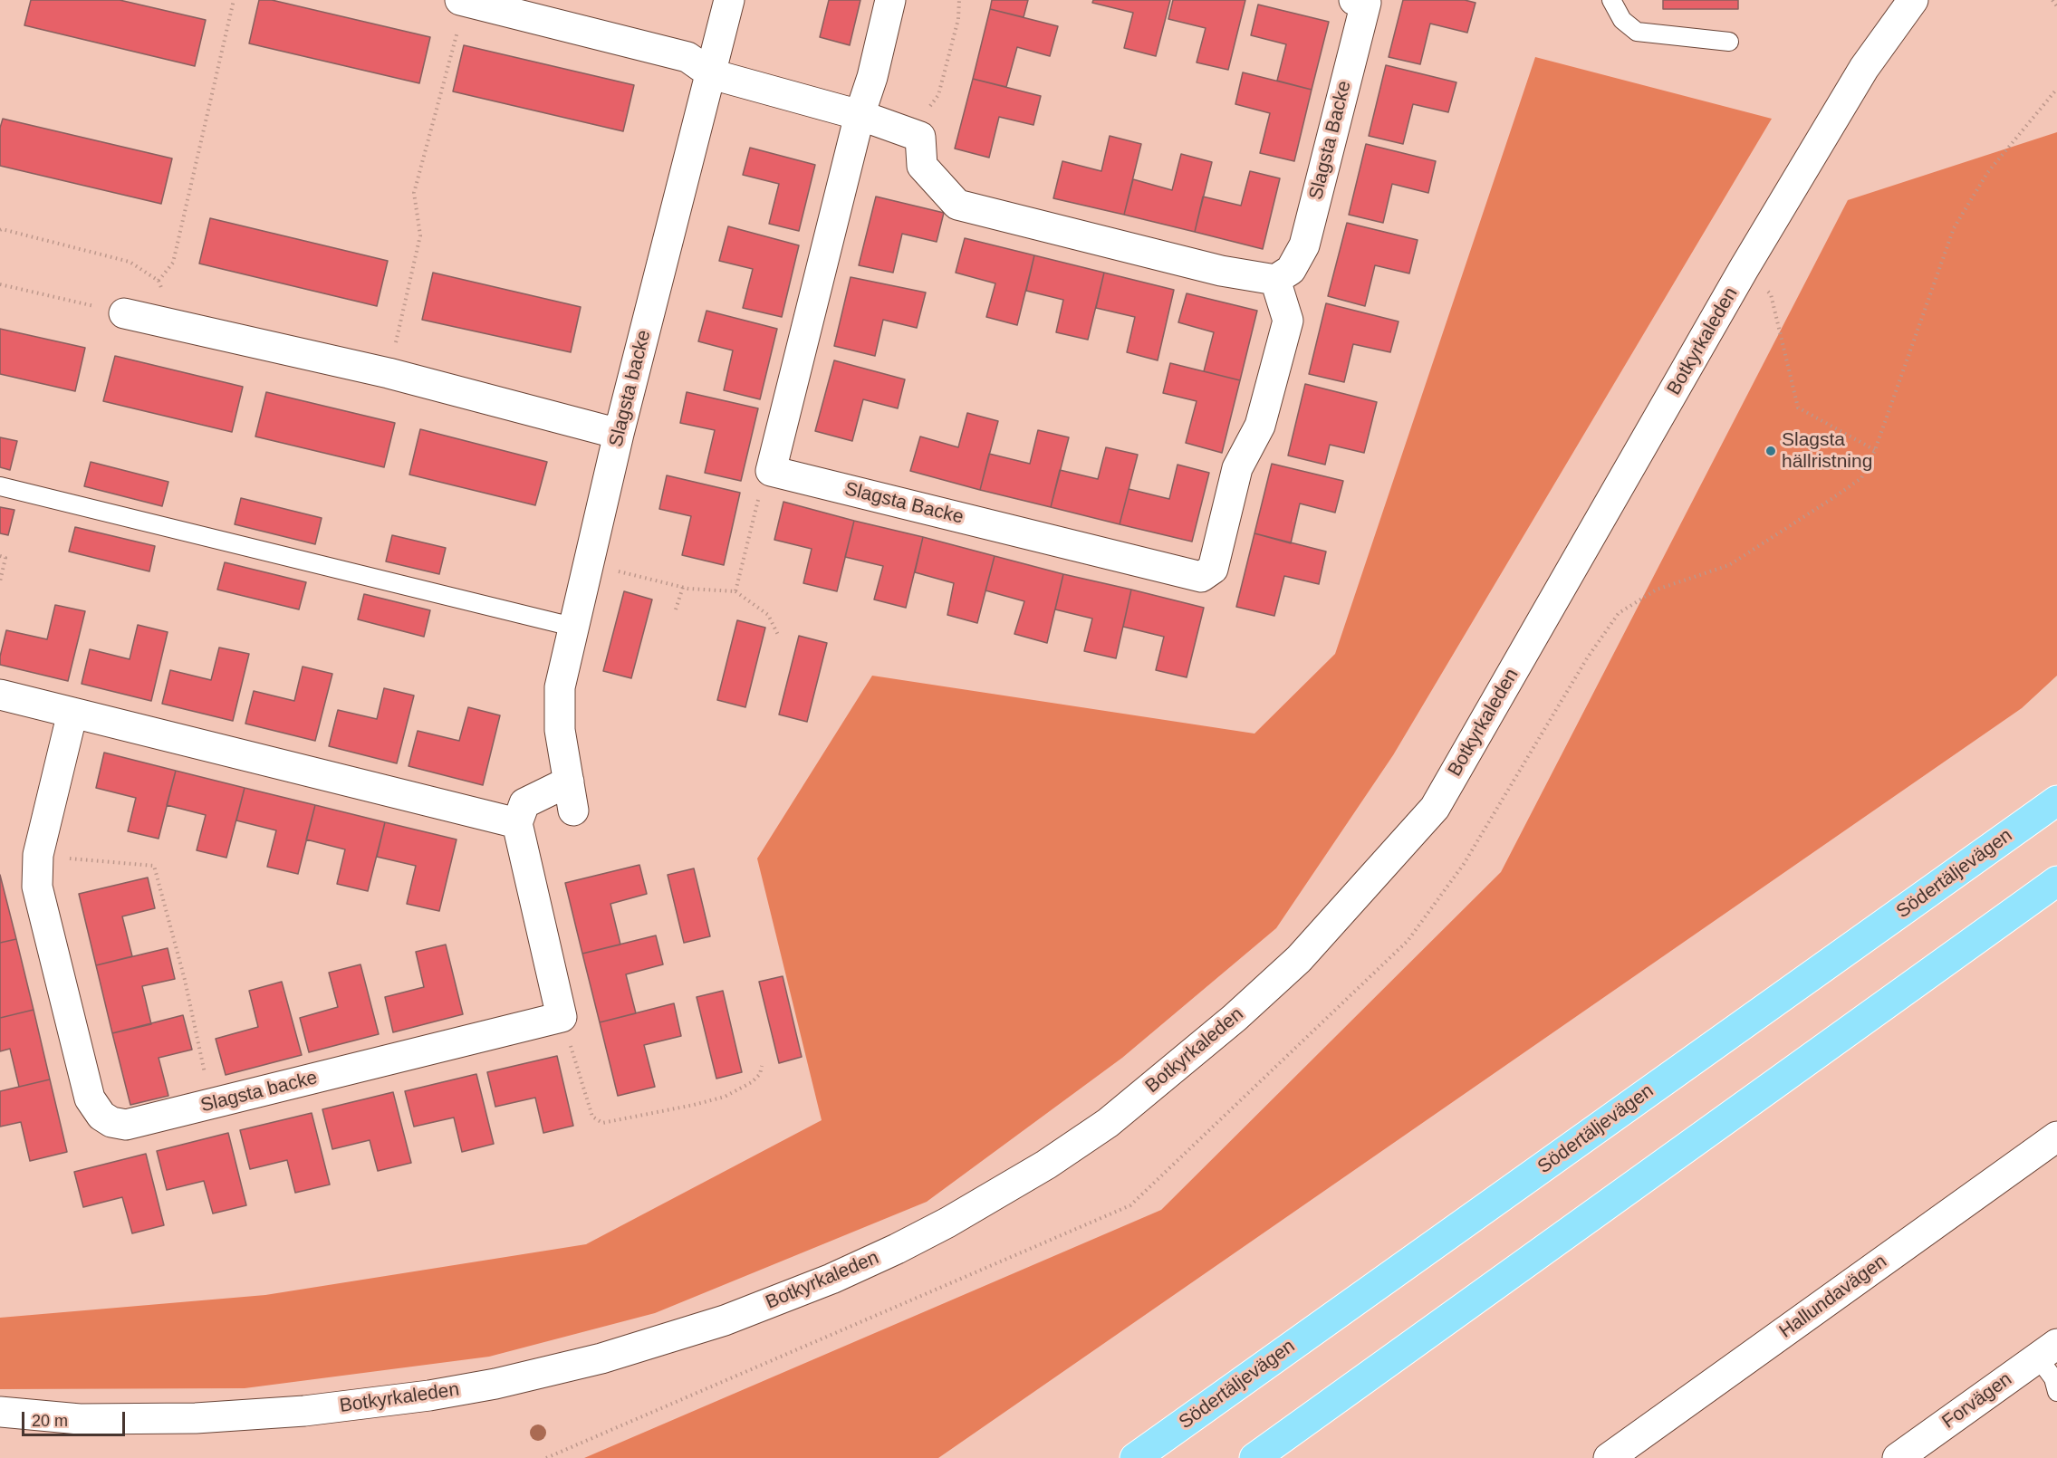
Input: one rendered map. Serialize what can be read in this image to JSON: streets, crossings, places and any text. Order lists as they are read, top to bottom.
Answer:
{
  "streets": {
    "highway": ["Södertäljevägen"],
    "street": [
      "Slagsta Backe",
      "Botkyrkaleden",
      "Slagsta backe",
      "Hallundavägen",
      "Forvägen"
    ]
  },
  "places": ["Slagsta hällristning"],
  "scale_bar": "20 m"
}
